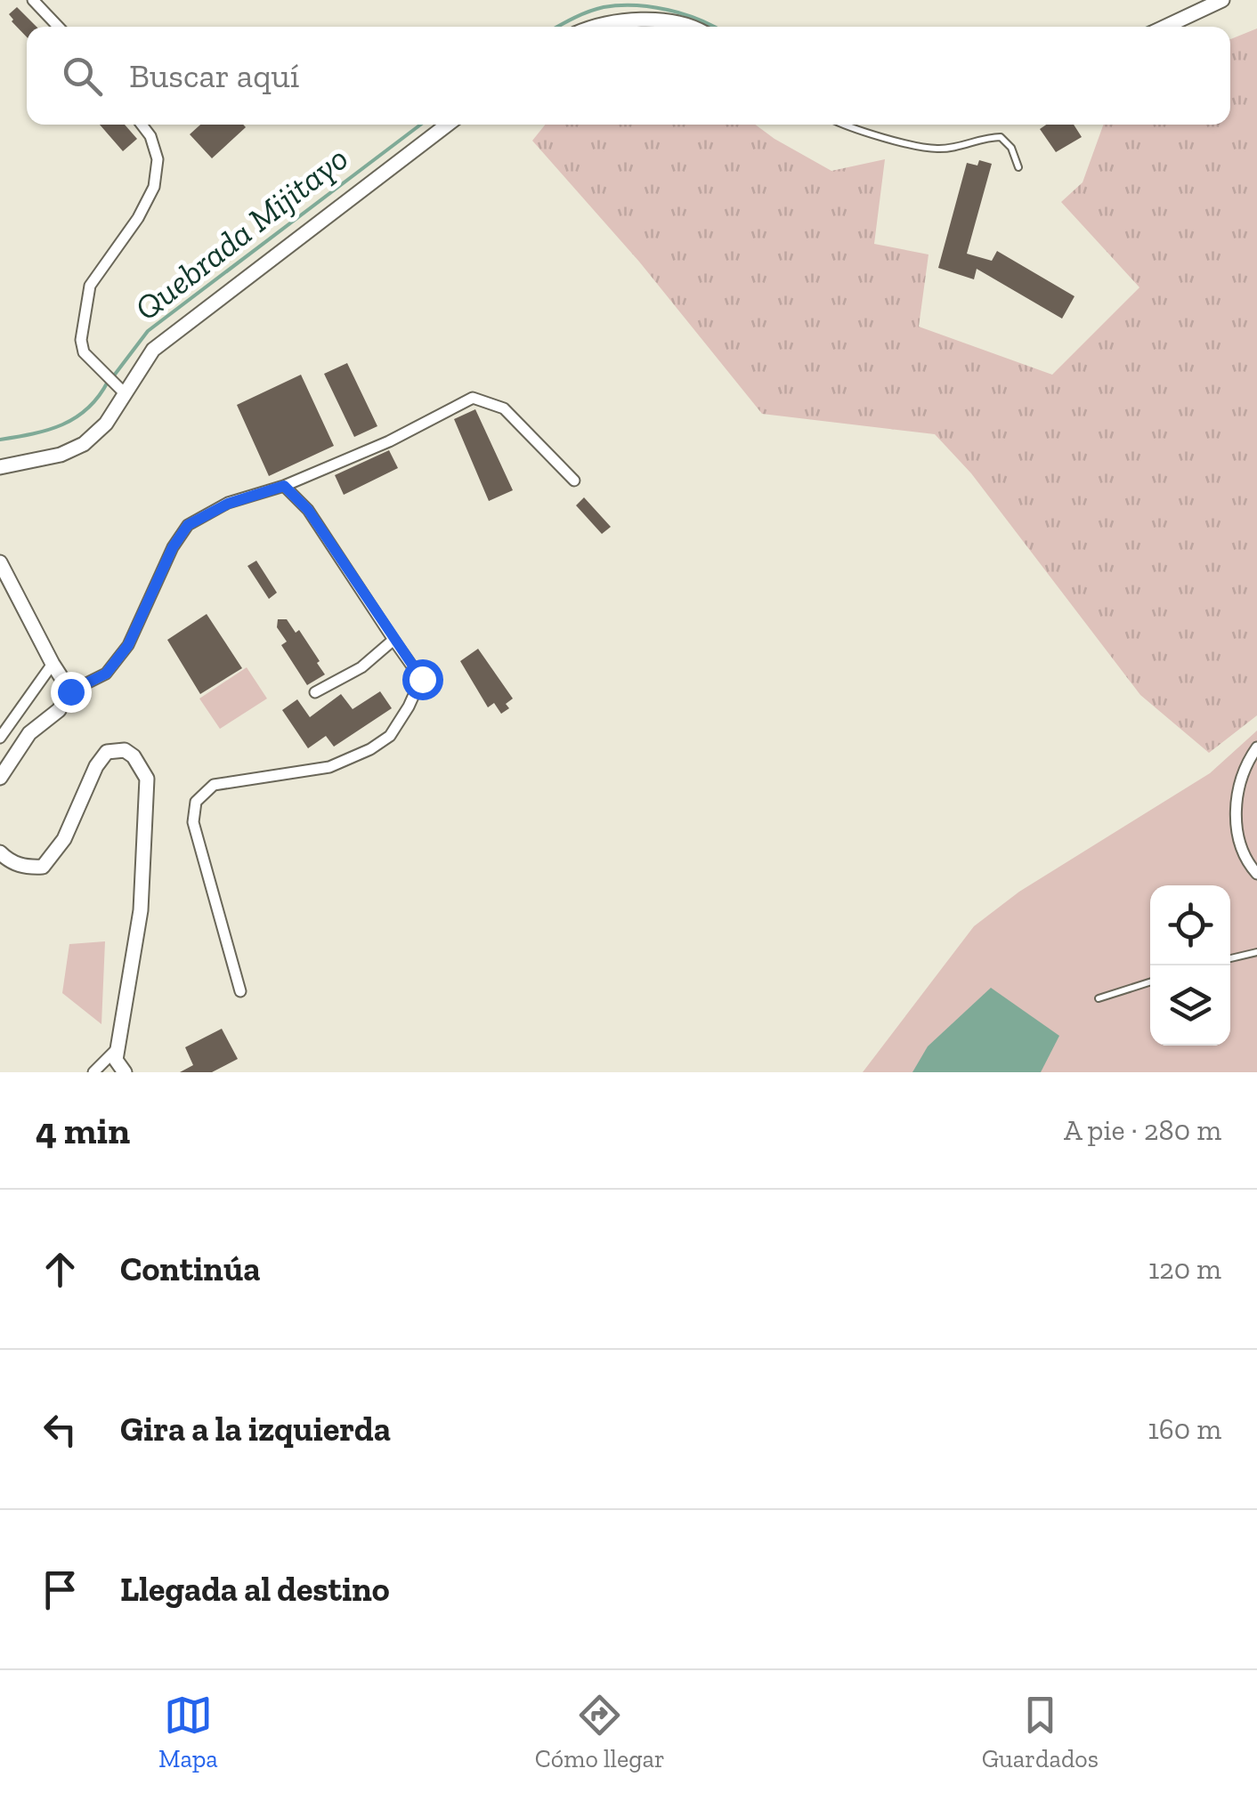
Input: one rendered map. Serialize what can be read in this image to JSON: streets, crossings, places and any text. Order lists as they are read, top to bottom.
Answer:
{
  "water": ["Quebrada Mijitayo"],
  "page": {
    "search": "Buscar aquí",
    "heading": ["4 min", "A pie · 280 m"],
    "list": [
      ["Continúa", "120 m"],
      ["Gira a la izquierda", "160 m"],
      "Llegada al destino"
    ],
    "nav": ["Mapa", "Cómo llegar", "Guardados"]
  }
}
